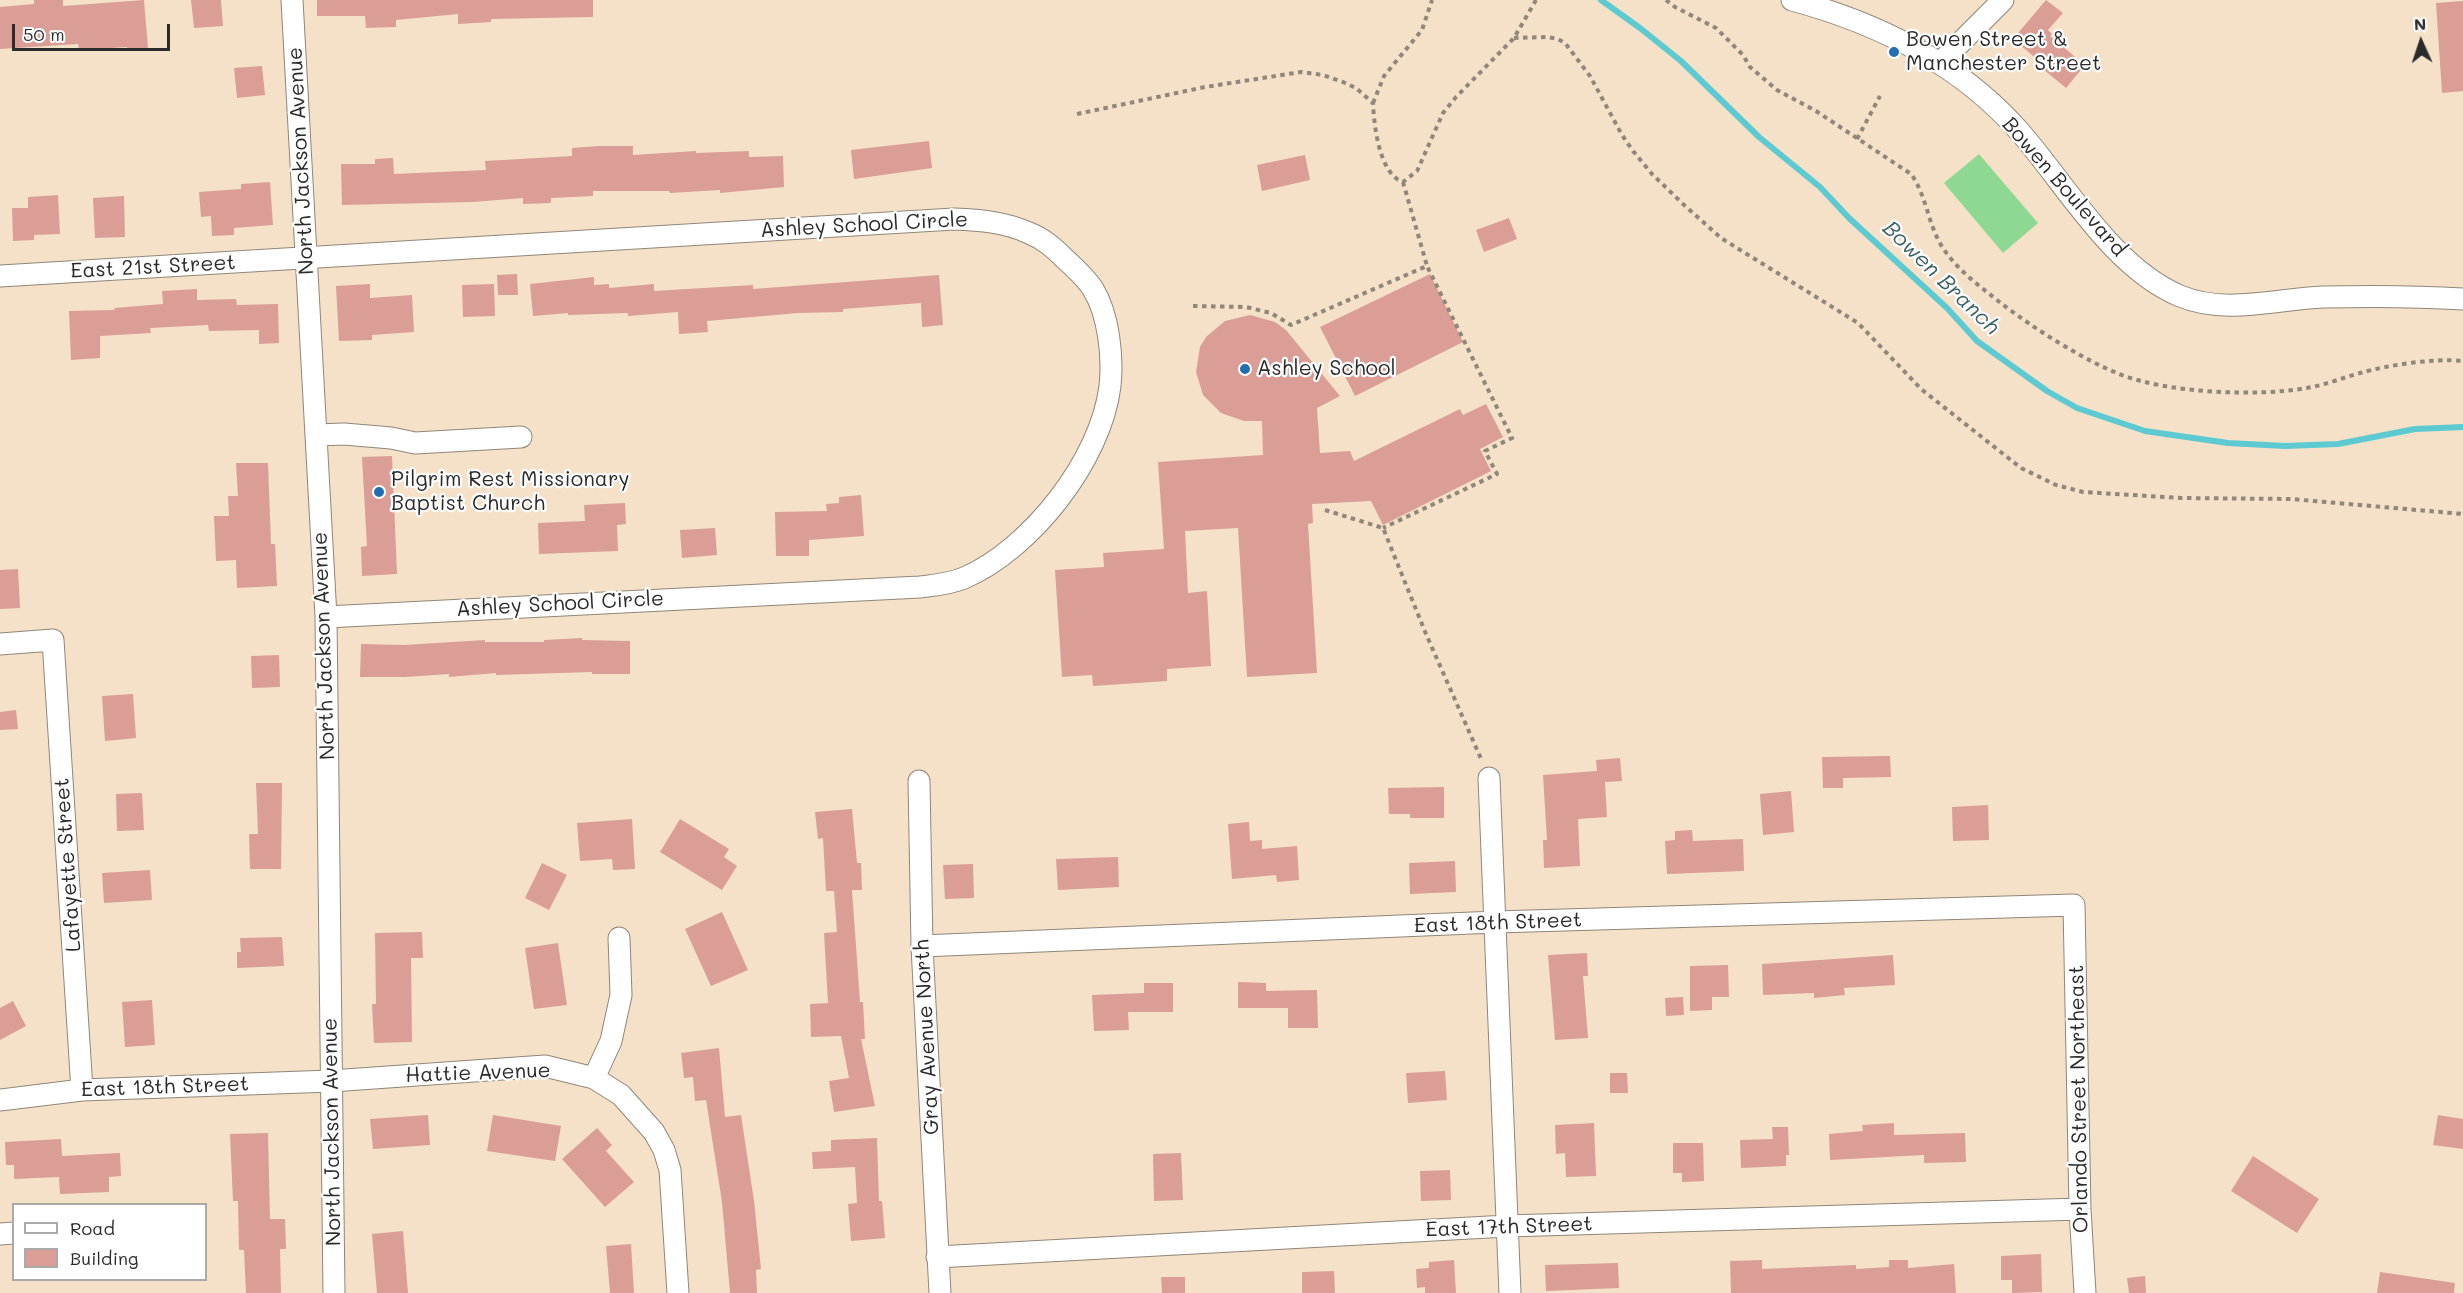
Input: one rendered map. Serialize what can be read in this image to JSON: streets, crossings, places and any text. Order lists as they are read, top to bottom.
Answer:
{
  "streets": {
    "street": [
      "North Jackson Avenue",
      "Bowen Boulevard",
      "Ashley School Circle",
      "East 21st Street",
      "Lafayette Street",
      "East 18th Street",
      "Gray Avenue North",
      "Hattie Avenue",
      "Orlando Street Northeast",
      "East 17th Street"
    ]
  },
  "crossings": [
    ["North Jackson Avenue", "Ashley School Circle"],
    ["North Jackson Avenue", "East 21st Street"],
    ["North Jackson Avenue", "East 18th Street"],
    ["North Jackson Avenue", "Hattie Avenue"],
    ["Ashley School Circle", "East 21st Street"],
    ["Lafayette Street", "East 18th Street"],
    ["East 18th Street", "Gray Avenue North"],
    ["East 18th Street", "Hattie Avenue"],
    ["East 18th Street", "Orlando Street Northeast"],
    ["Gray Avenue North", "East 17th Street"],
    ["Orlando Street Northeast", "East 17th Street"]
  ],
  "water": ["Bowen Branch"],
  "places": ["Bowen Street & Manchester Street", "Ashley School", "Pilgrim Rest Missionary Baptist Church"],
  "legend": ["Road", "Building"],
  "scale_bar": "50 m",
  "north": "top"
}
